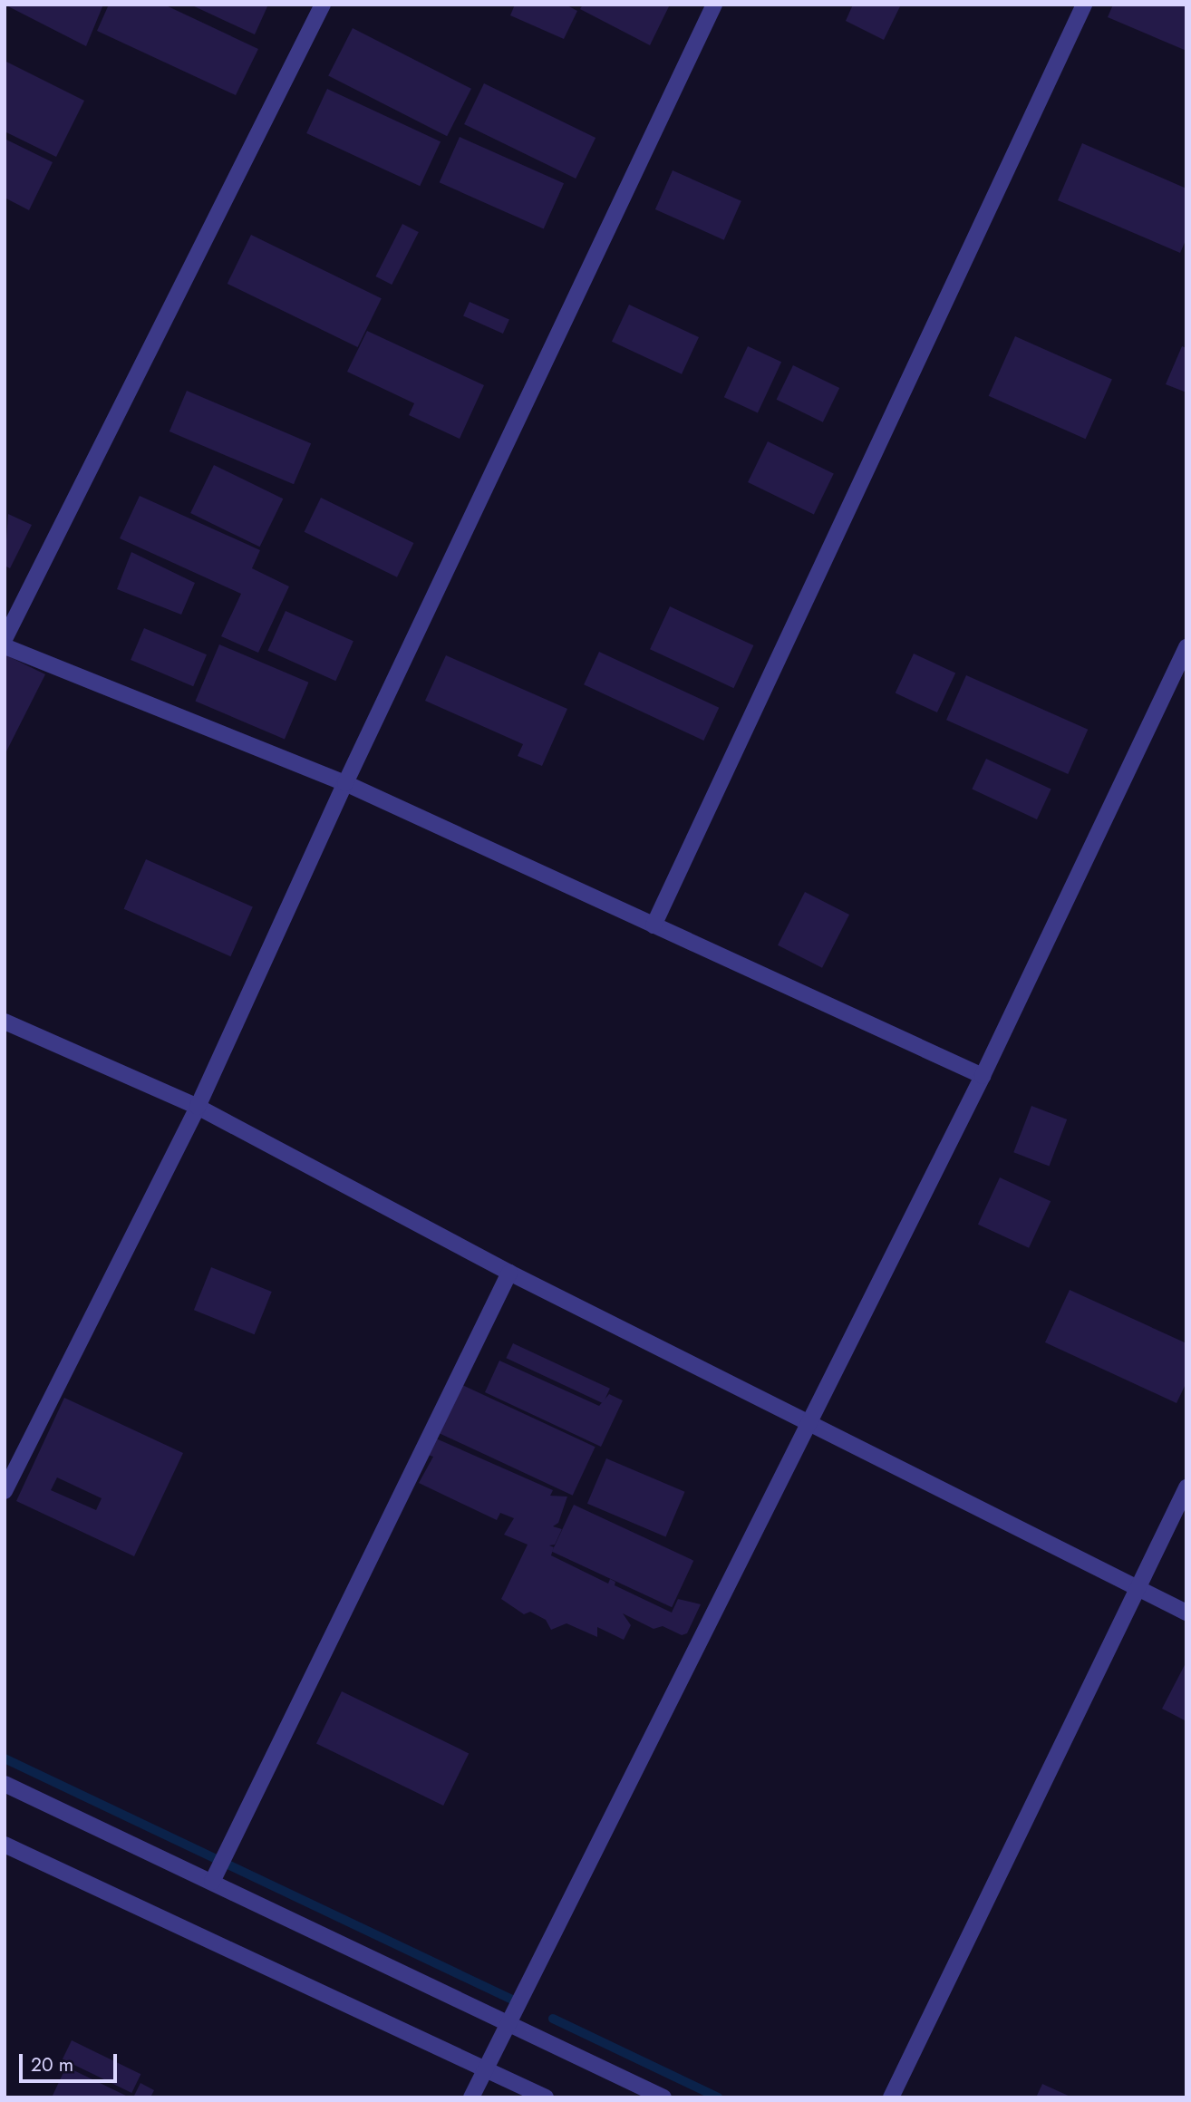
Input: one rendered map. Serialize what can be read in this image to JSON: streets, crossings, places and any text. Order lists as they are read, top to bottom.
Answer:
{
  "scale_bar": "20 m"
}
